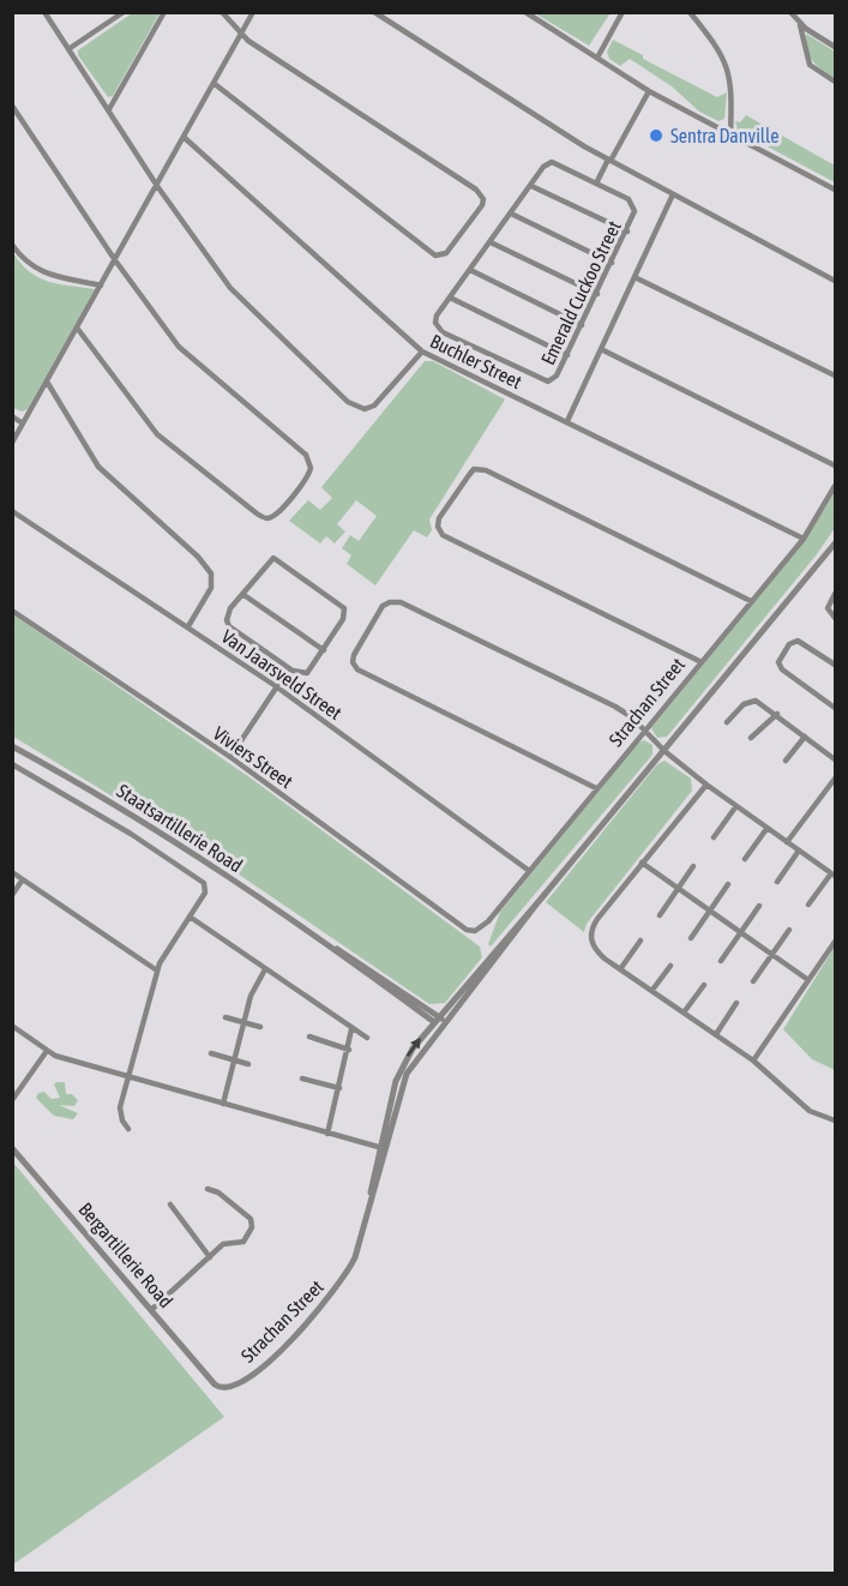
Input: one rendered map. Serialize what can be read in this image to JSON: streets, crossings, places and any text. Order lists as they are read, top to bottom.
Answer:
{
  "streets": {
    "street": [
      "Emerald Cuckoo Street",
      "Buchler Street",
      "Van Jaarsveld Street",
      "Strachan Street",
      "Viviers Street",
      "Staatsartillerie Road",
      "Bergartillerie Road"
    ]
  },
  "crossings": [
    ["Buchler Street", "Strachan Street"],
    ["Van Jaarsveld Street", "Strachan Street"],
    ["Strachan Street", "Viviers Street"],
    ["Strachan Street", "Staatsartillerie Road"],
    ["Strachan Street", "Bergartillerie Road"]
  ],
  "places": ["Sentra Danville"]
}
